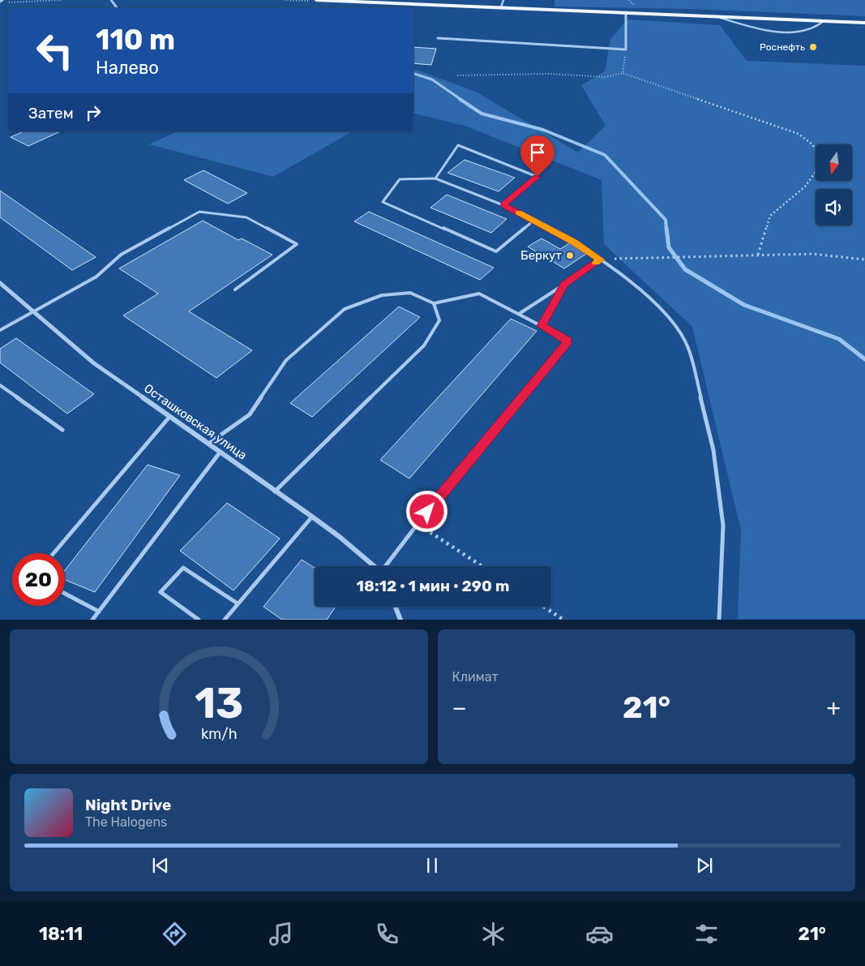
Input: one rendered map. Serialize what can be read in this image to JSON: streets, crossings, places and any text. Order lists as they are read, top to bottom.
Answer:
{
  "streets": {
    "street": ["Осташковская улица"]
  },
  "places": ["Роснефть", "Беркут"],
  "north": "bottom",
  "page": {
    "turn": ["110 m", "Налево"],
    "then": "Затем",
    "limit": "20",
    "trip": "18:12 · 1 мин · 290 m",
    "tile": "Климат",
    "heat": ["−", "21°", "+"],
    "song": ["Night Drive", "The Halogens"],
    "tabs": ["18:11", "21°"],
    "gauge": ["13", "km/h"]
  }
}
